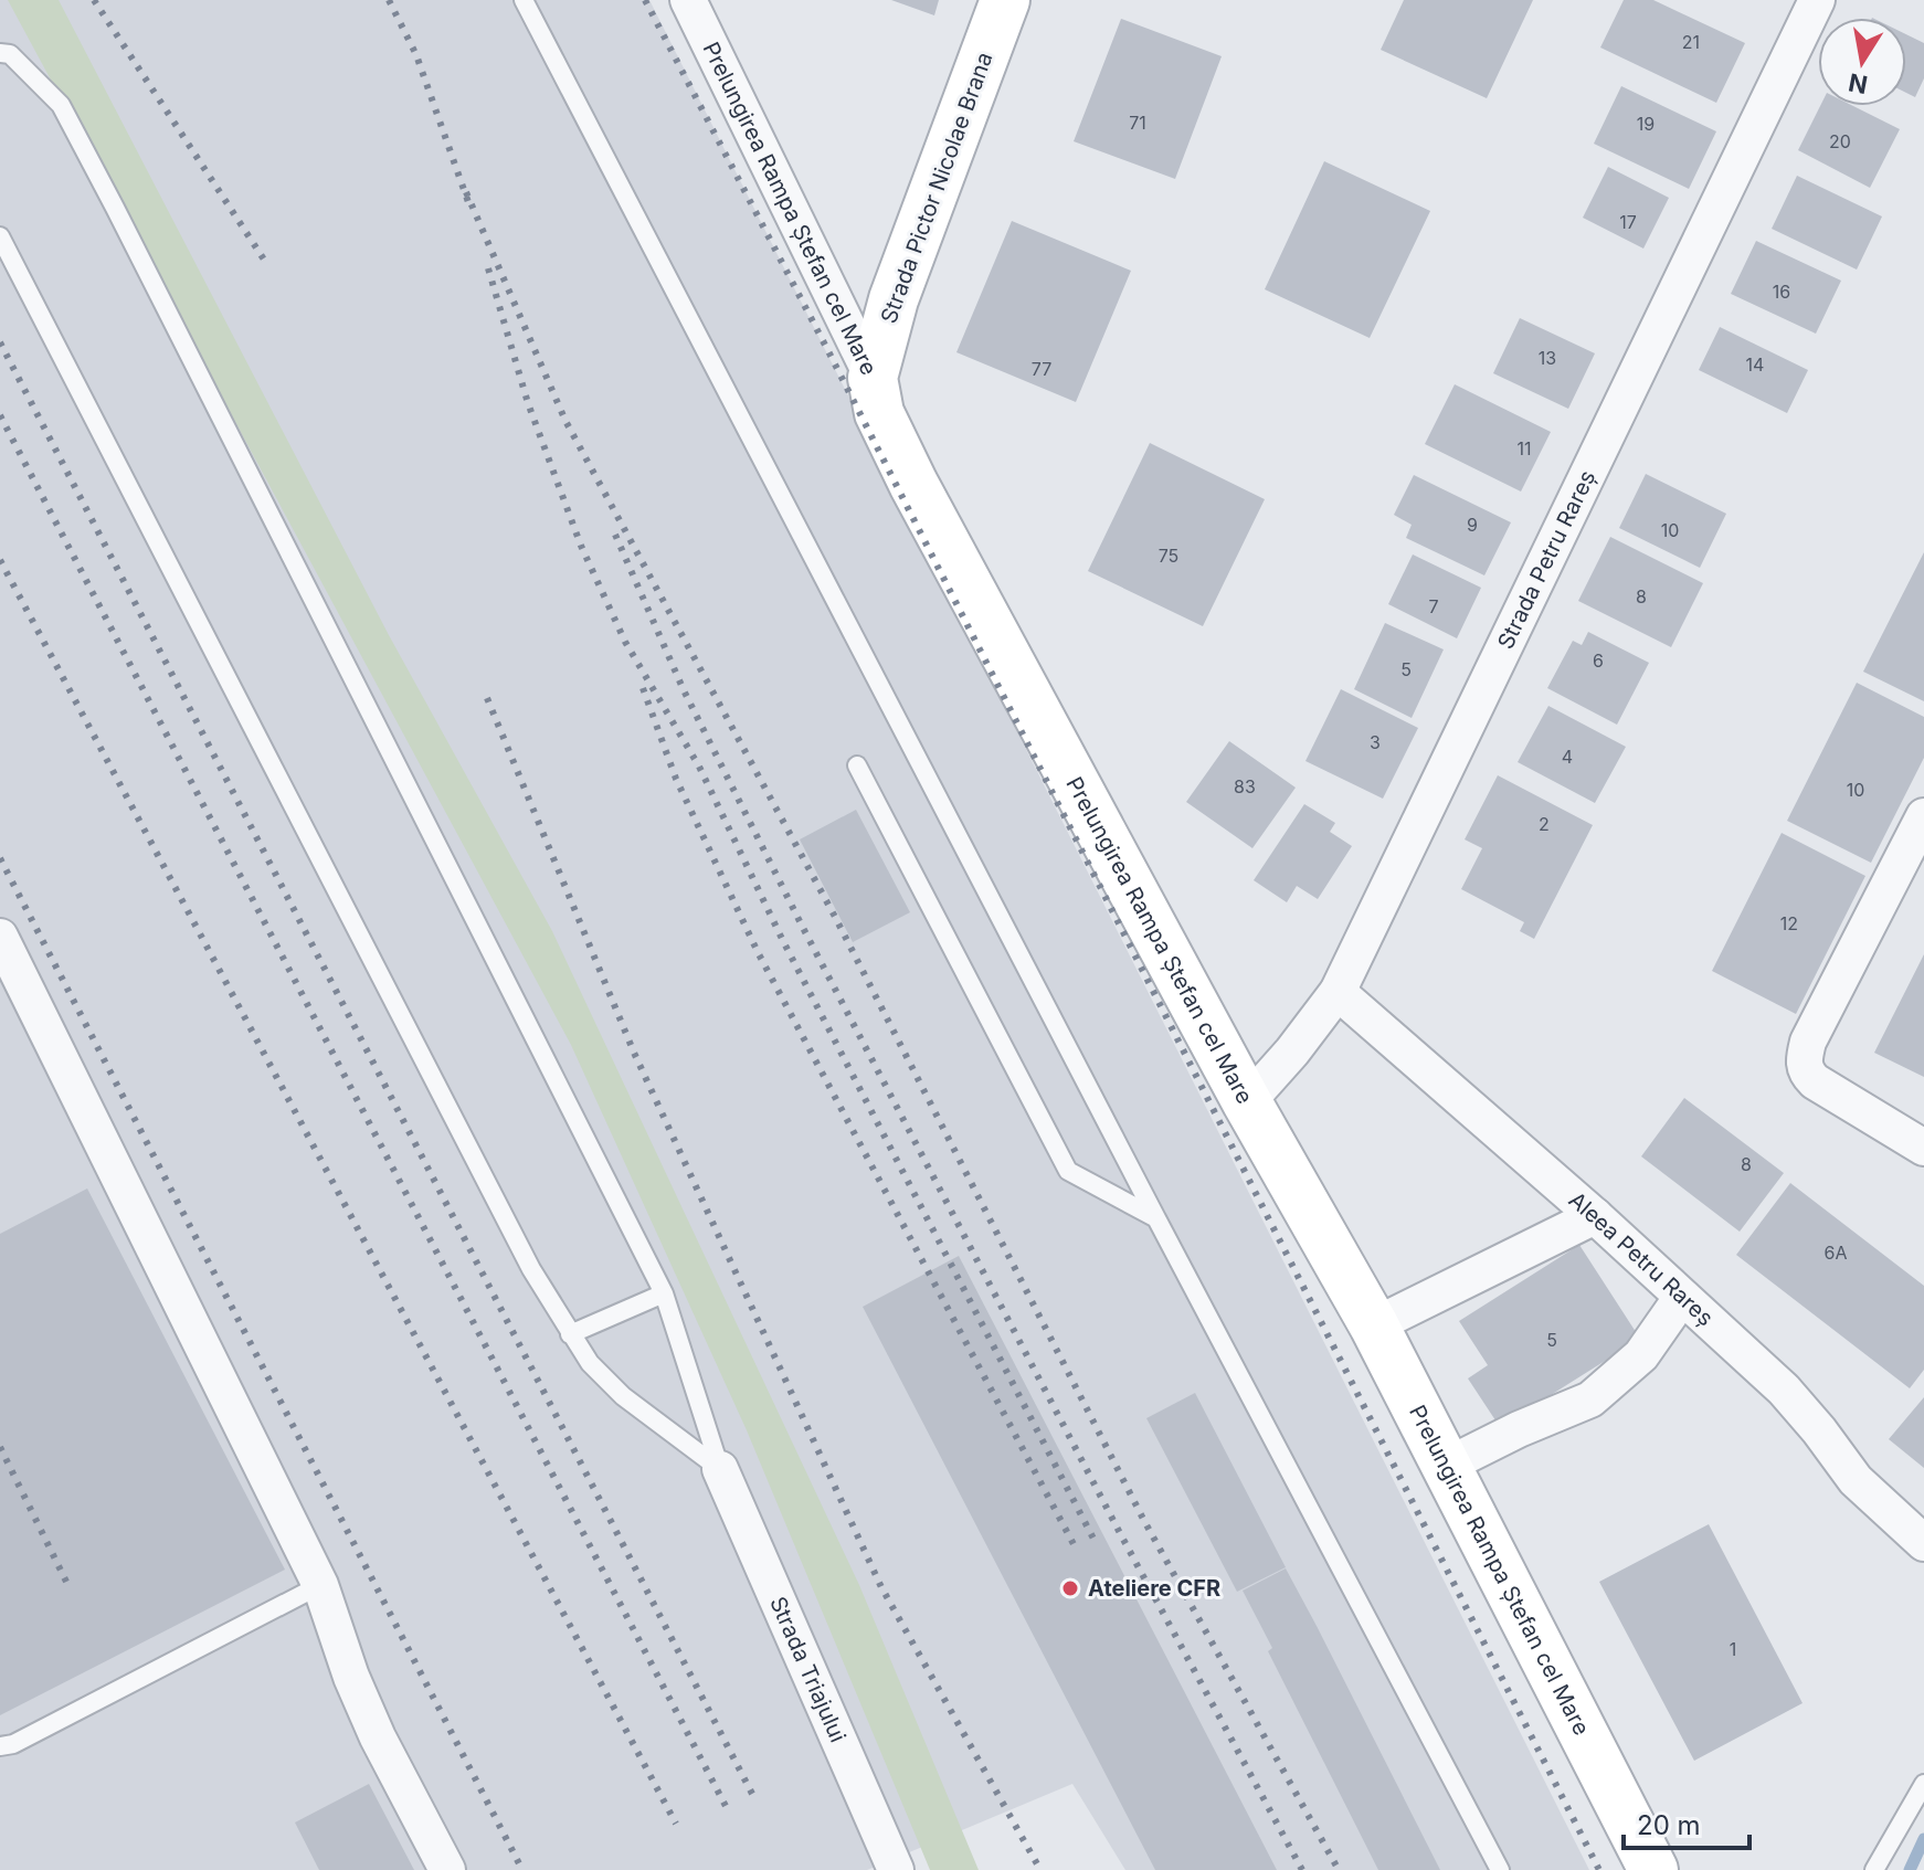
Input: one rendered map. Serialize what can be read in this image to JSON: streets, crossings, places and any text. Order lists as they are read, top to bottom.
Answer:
{
  "streets": {
    "street": [
      "Strada Pictor Nicolae Brana",
      "Prelungirea Rampa Ștefan cel Mare",
      "Strada Petru Rareș",
      "Aleea Petru Rareș",
      "Strada Triajului"
    ]
  },
  "crossings": [
    ["Strada Pictor Nicolae Brana", "Prelungirea Rampa Ștefan cel Mare"],
    ["Prelungirea Rampa Ștefan cel Mare", "Strada Petru Rareș"],
    ["Strada Petru Rareș", "Aleea Petru Rareș"]
  ],
  "places": ["Ateliere CFR"],
  "house_numbers": [
    "21",
    "71",
    "19",
    "20",
    "17",
    "16",
    "13",
    "14",
    "77",
    "11",
    "9",
    "10",
    "75",
    "8",
    "7",
    "6",
    "5",
    "3",
    "4",
    "83",
    "10",
    "2",
    "12",
    "8",
    "6A",
    "5",
    "1"
  ],
  "scale_bar": "20 m",
  "north": "bottom"
}
